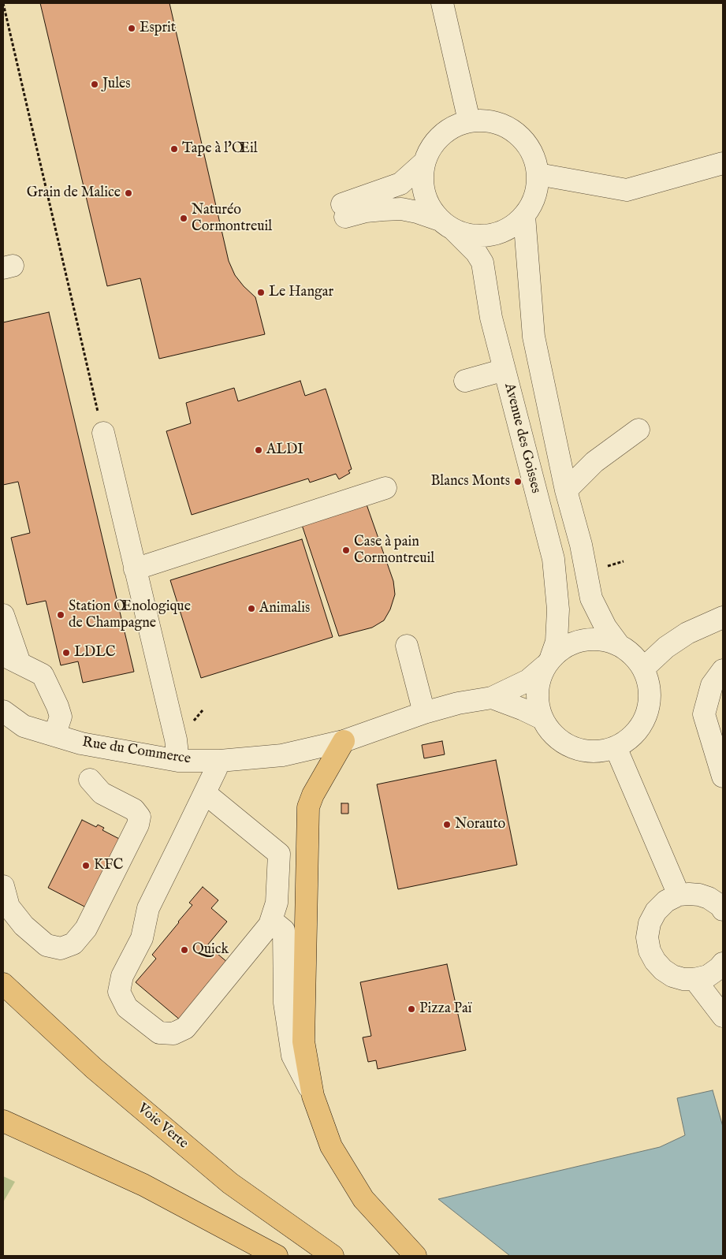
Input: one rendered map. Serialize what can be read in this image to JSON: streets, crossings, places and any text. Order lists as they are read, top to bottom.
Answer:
{
  "streets": {
    "main road": ["Voie Verte"],
    "street": ["Avenue des Goisses", "Rue du Commerce"]
  },
  "places": [
    "Esprit",
    "Jules",
    "Tape à l'Œil",
    "Grain de Malice",
    "Naturéo Cormontreuil",
    "Le Hangar",
    "ALDI",
    "Blancs Monts",
    "Case à pain Cormontreuil",
    "Animalis",
    "Station Œnologique de Champagne",
    "LDLC",
    "Norauto",
    "KFC",
    "Quick",
    "Pizza Paï"
  ]
}
